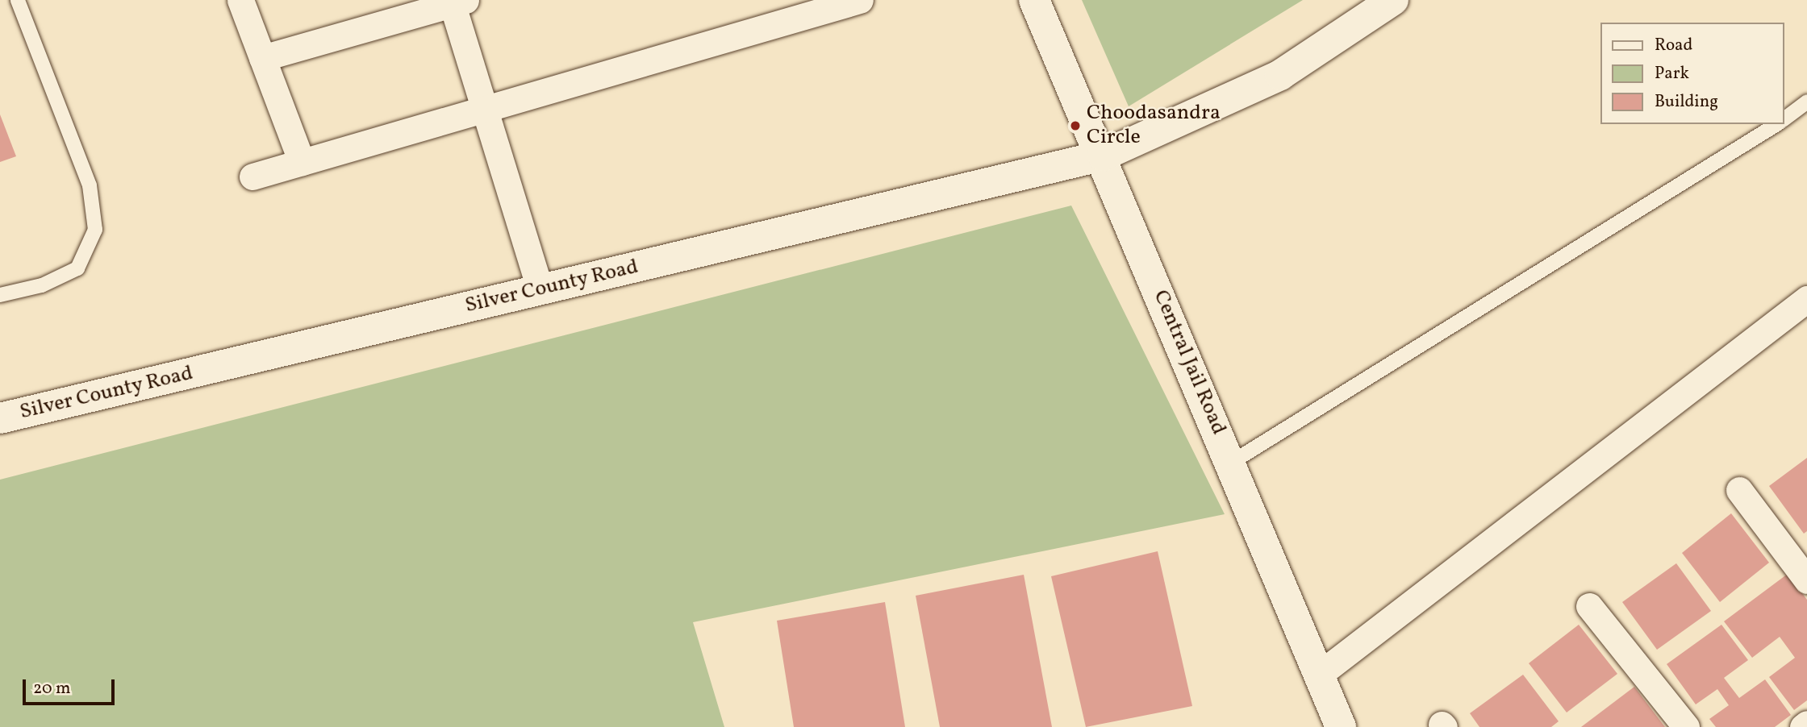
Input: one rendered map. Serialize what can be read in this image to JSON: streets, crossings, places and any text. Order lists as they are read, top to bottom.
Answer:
{
  "streets": {
    "street": ["Silver County Road", "Central Jail Road"]
  },
  "crossings": [
    ["Silver County Road", "Central Jail Road"]
  ],
  "places": ["Choodasandra Circle"],
  "legend": ["Road", "Park", "Building"],
  "scale_bar": "20 m"
}
